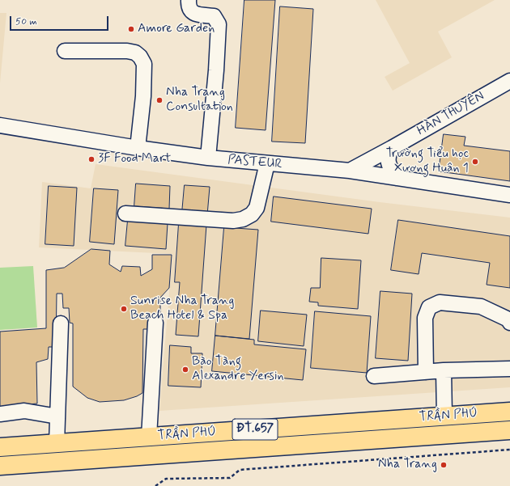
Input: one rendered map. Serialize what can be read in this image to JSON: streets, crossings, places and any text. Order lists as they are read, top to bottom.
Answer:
{
  "streets": {
    "main road": ["TRẦN PHÚ", "ĐT.657"],
    "street": ["HÀN THUYÊN", "PASTEUR"]
  },
  "crossings": [
    ["HÀN THUYÊN", "PASTEUR"]
  ],
  "places": [
    "Amore Garden",
    "Nha Trang Consultation",
    "3F Food Mart",
    "Trường Tiểu học Xương Huân 1",
    "Sunrise Nha Trang Beach Hotel & Spa",
    "Bào Tàng Alexandre Yersin",
    "Nha Trang"
  ],
  "scale_bar": "50 m"
}
